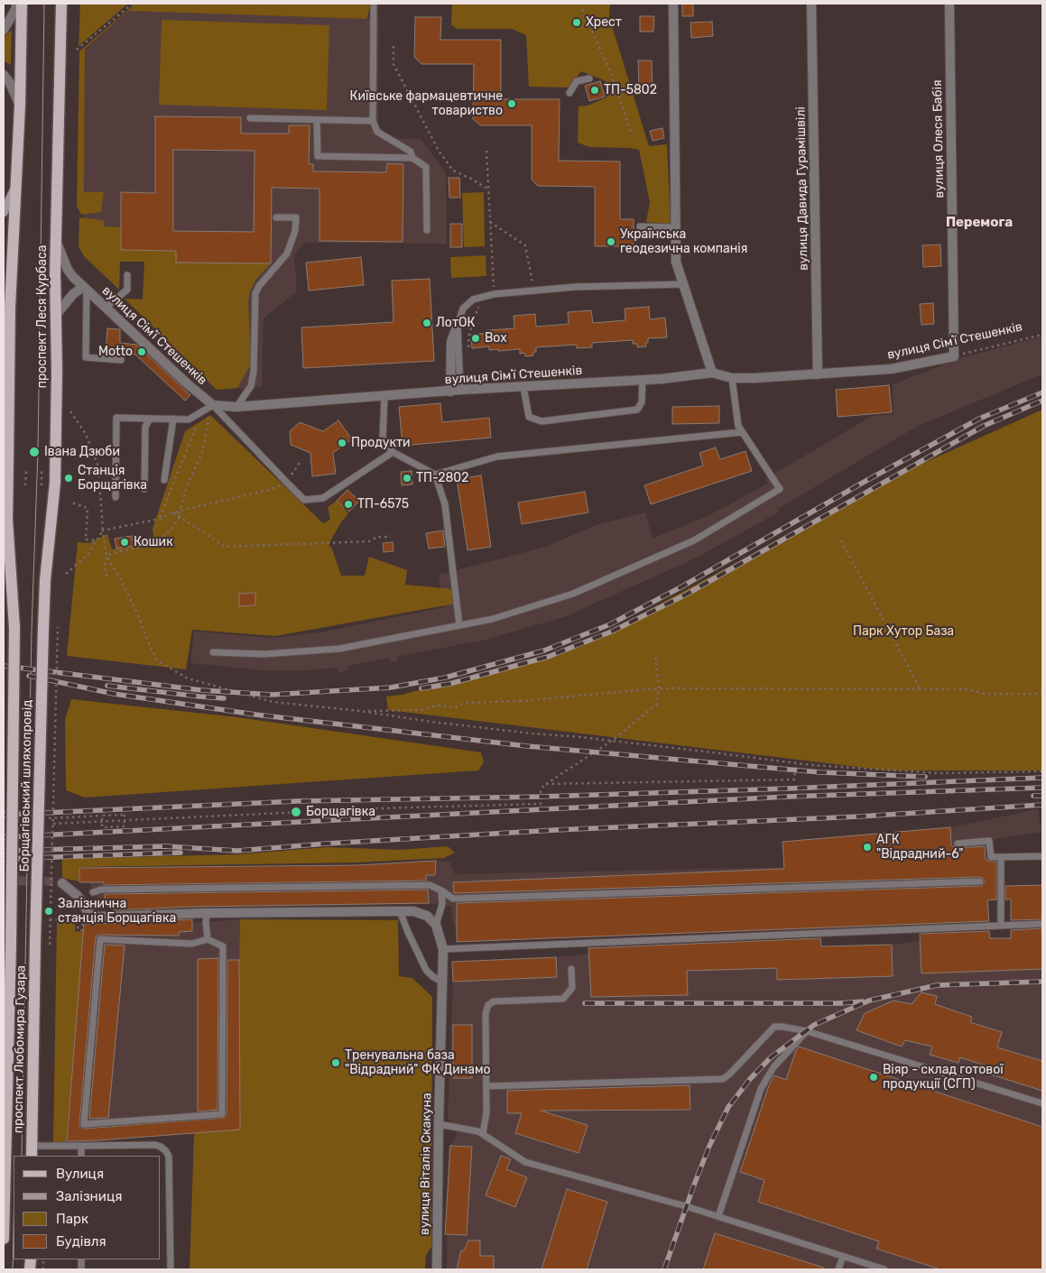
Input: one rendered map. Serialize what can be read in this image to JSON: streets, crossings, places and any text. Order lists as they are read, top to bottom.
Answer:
{
  "streets": {
    "main road": ["проспект Леся Курбаса", "Борщагівський шляхопровід", "проспект Любомира Гузара"],
    "street": [
      "вулиця Олеся Бабія",
      "вулиця Давида Гурамішвілі",
      "вулиця Сімʼї Стешенків",
      "вулиця Віталія Скакуна"
    ]
  },
  "crossings": [
    ["вулиця Олеся Бабія", "вулиця Сімʼї Стешенків"],
    ["вулиця Давида Гурамішвілі", "вулиця Сімʼї Стешенків"],
    ["проспект Леся Курбаса", "вулиця Сімʼї Стешенків"],
    ["проспект Леся Курбаса", "Борщагівський шляхопровід"],
    ["Борщагівський шляхопровід", "проспект Любомира Гузара"]
  ],
  "districts": ["Перемога"],
  "parks": ["Парк Хутор База"],
  "places": [
    "Хрест",
    "ТП-5802",
    "Київське фармацевтичне товариство",
    "Українська геодезична компанія",
    "ЛотОК",
    "Box",
    "Motto",
    "Продукти",
    "Івана Дзюби",
    "Станція Борщагівка",
    "ТП-2802",
    "ТП-6575",
    "Кошик",
    "Борщагівка",
    "АГК \"Відрадний-6\"",
    "Залізнична станція Борщагівка",
    "Тренувальна база \"Відрадний\" ФК Динамо",
    "Віяр - склад готової продукції (СГП)"
  ],
  "legend": [
    "Вулиця",
    "Залізниця",
    "Парк",
    "Будівля"
  ]
}
